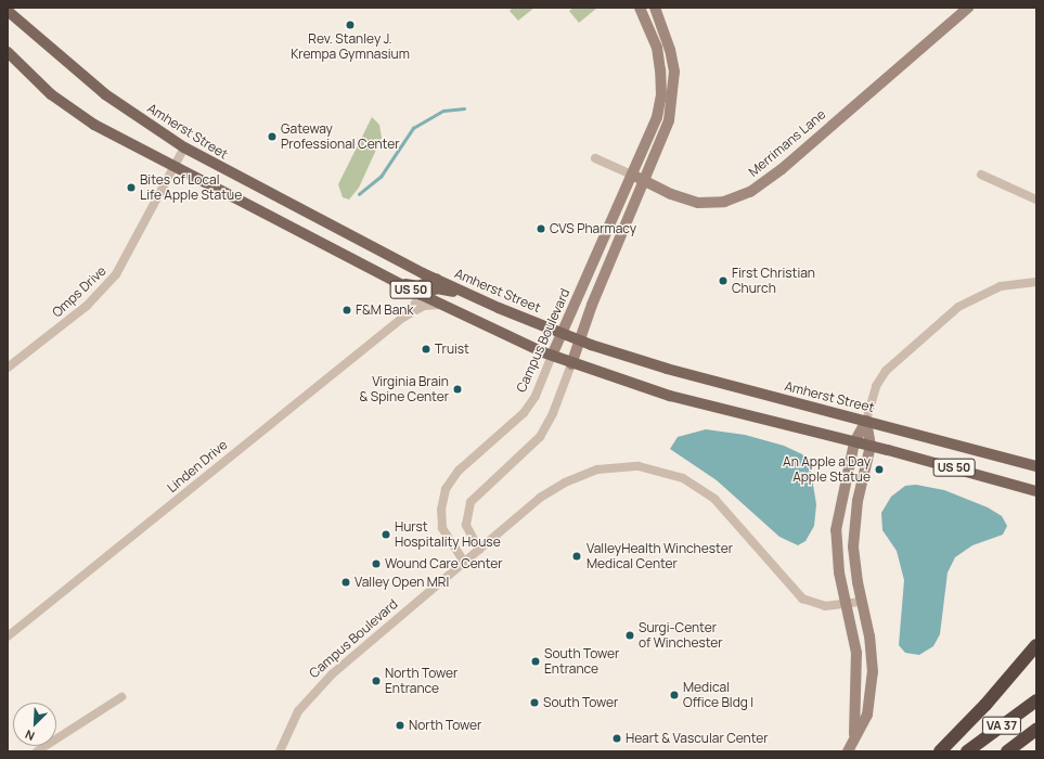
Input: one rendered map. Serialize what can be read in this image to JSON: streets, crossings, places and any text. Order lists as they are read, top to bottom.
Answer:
{
  "streets": {
    "highway": ["VA 37"],
    "main road": [
      "Amherst Street",
      "Merrimans Lane",
      "US 50",
      "Campus Boulevard"
    ],
    "street": ["Omps Drive", "Linden Drive"]
  },
  "crossings": [
    ["Amherst Street", "Omps Drive"],
    ["Amherst Street", "Campus Boulevard"],
    ["Merrimans Lane", "Campus Boulevard"],
    ["US 50", "Omps Drive"],
    ["US 50", "Campus Boulevard"],
    ["US 50", "Linden Drive"]
  ],
  "places": [
    "Rev. Stanley J. Krempa Gymnasium",
    "Gateway Professional Center",
    "Bites of Local Life Apple Statue",
    "CVS Pharmacy",
    "First Christian Church",
    "F&M Bank",
    "Truist",
    "Virginia Brain & Spine Center",
    "An Apple a Day Apple Statue",
    "Hurst Hospitality House",
    "ValleyHealth Winchester Medical Center",
    "Wound Care Center",
    "Valley Open MRI",
    "Surgi-Center of Winchester",
    "South Tower Entrance",
    "North Tower Entrance",
    "Medical Office Bldg I",
    "South Tower",
    "North Tower",
    "Heart & Vascular Center"
  ],
  "north": "bottom left"
}
